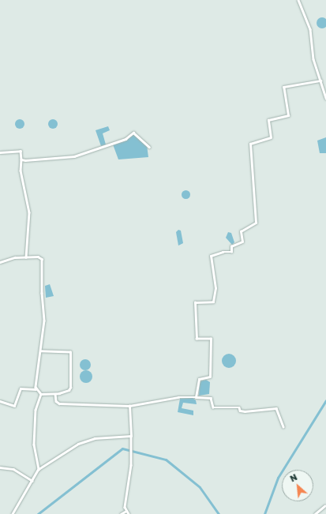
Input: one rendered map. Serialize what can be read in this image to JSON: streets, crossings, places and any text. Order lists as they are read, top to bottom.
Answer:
{
  "north": "top left"
}
